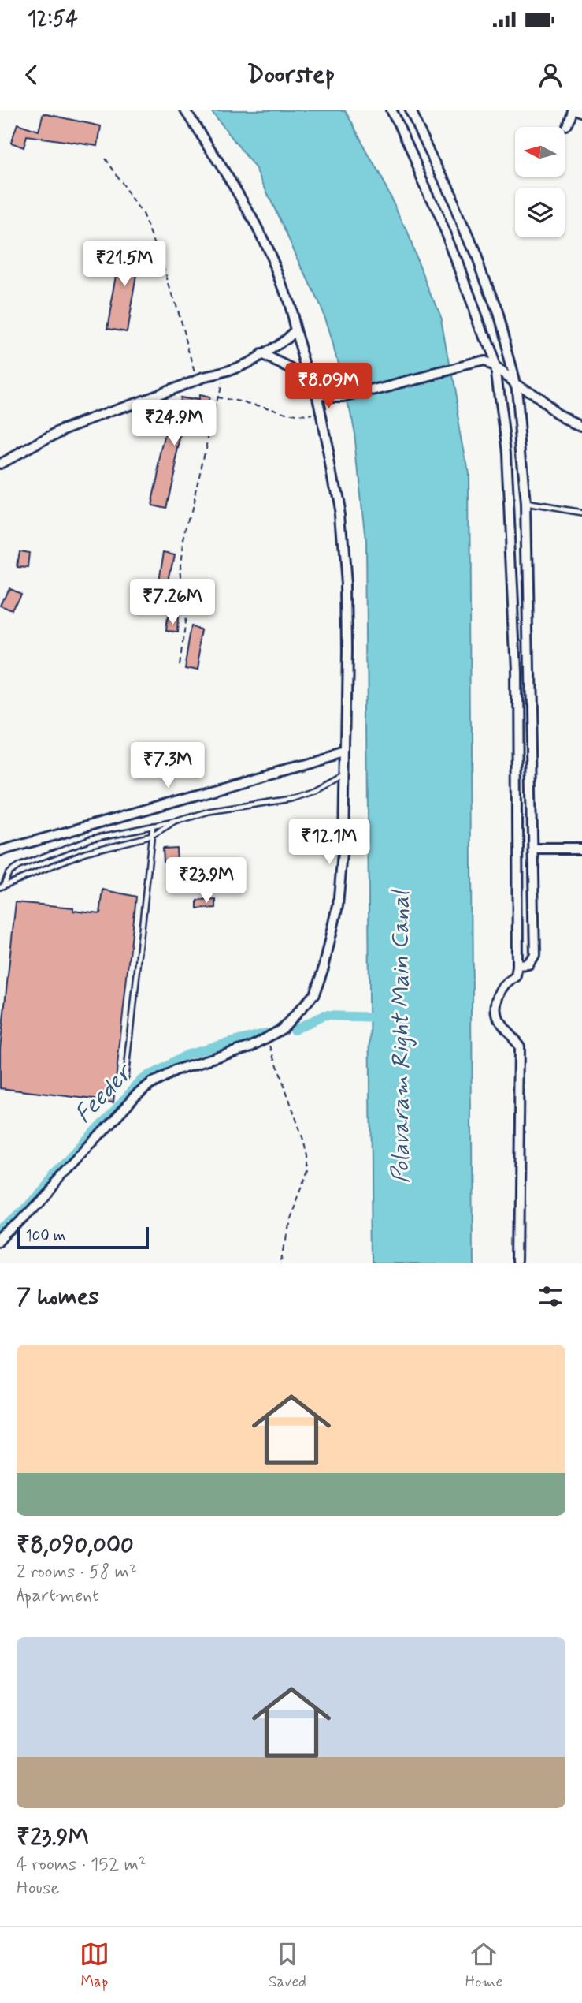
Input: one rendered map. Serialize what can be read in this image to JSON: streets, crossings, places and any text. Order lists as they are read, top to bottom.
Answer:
{
  "water": ["Polavaram Right Main Canal", "Feeder"],
  "scale_bar": "100 m",
  "north": "left",
  "page": {
    "status": "12:54",
    "header": "Doorstep",
    "price": [
      "₹21.5M",
      "₹8.09M",
      "₹24.9M",
      "₹7.26M",
      "₹7.3M",
      "₹12.1M",
      "₹23.9M"
    ],
    "scale": "100 m",
    "heading": "7 homes",
    "list": [
      {
        "name": "₹8,090,000",
        "note": "2 rooms · 58 m² · Apartment"
      },
      {
        "name": "₹23.9M",
        "note": "4 rooms · 152 m² · House"
      }
    ],
    "tabs": ["Map", "Saved", "Home"]
  }
}
